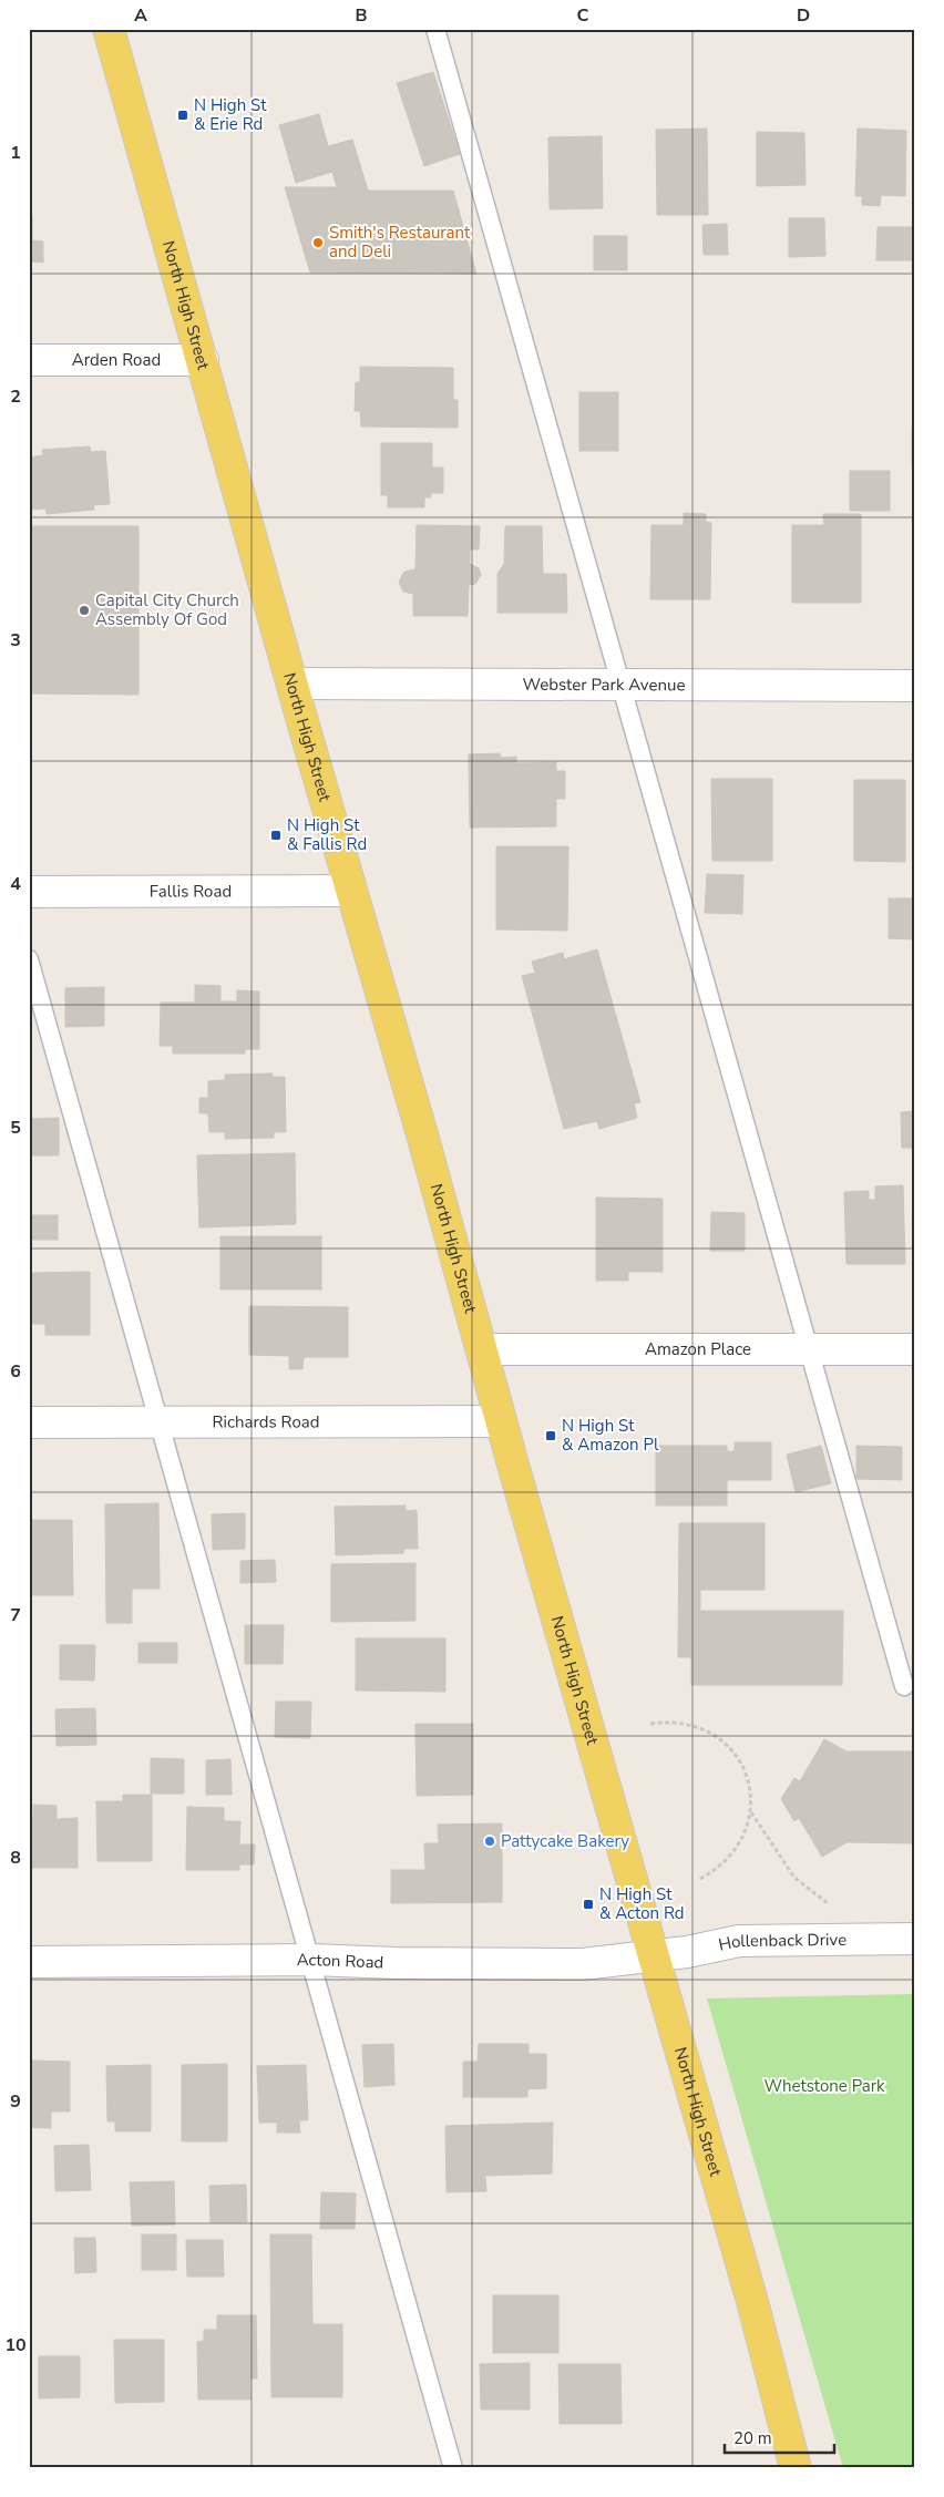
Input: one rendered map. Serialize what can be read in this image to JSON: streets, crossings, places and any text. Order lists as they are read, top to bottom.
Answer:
{
  "streets": {
    "main road": ["North High Street"],
    "street": [
      "Arden Road",
      "Webster Park Avenue",
      "Fallis Road",
      "Amazon Place",
      "Richards Road",
      "Hollenback Drive",
      "Acton Road"
    ]
  },
  "crossings": [
    ["North High Street", "Arden Road"],
    ["North High Street", "Webster Park Avenue"],
    ["North High Street", "Fallis Road"],
    ["North High Street", "Amazon Place"],
    ["North High Street", "Richards Road"],
    ["North High Street", "Hollenback Drive"],
    ["North High Street", "Acton Road"],
    ["Hollenback Drive", "Acton Road"]
  ],
  "parks": ["Whetstone Park"],
  "places": {
    "transit": [
      "N High St & Erie Rd",
      "N High St & Fallis Rd",
      "N High St & Amazon Pl",
      "N High St & Acton Rd"
    ],
    "other": ["Smith's Restaurant and Deli", "Capital City Church Assembly Of God", "Pattycake Bakery"]
  },
  "scale_bar": "20 m",
  "grid": {
    "columns": [
      "A",
      "B",
      "C",
      "D"
    ],
    "rows": [
      "1",
      "2",
      "3",
      "4",
      "5",
      "6",
      "7",
      "8",
      "9",
      "10"
    ]
  }
}
